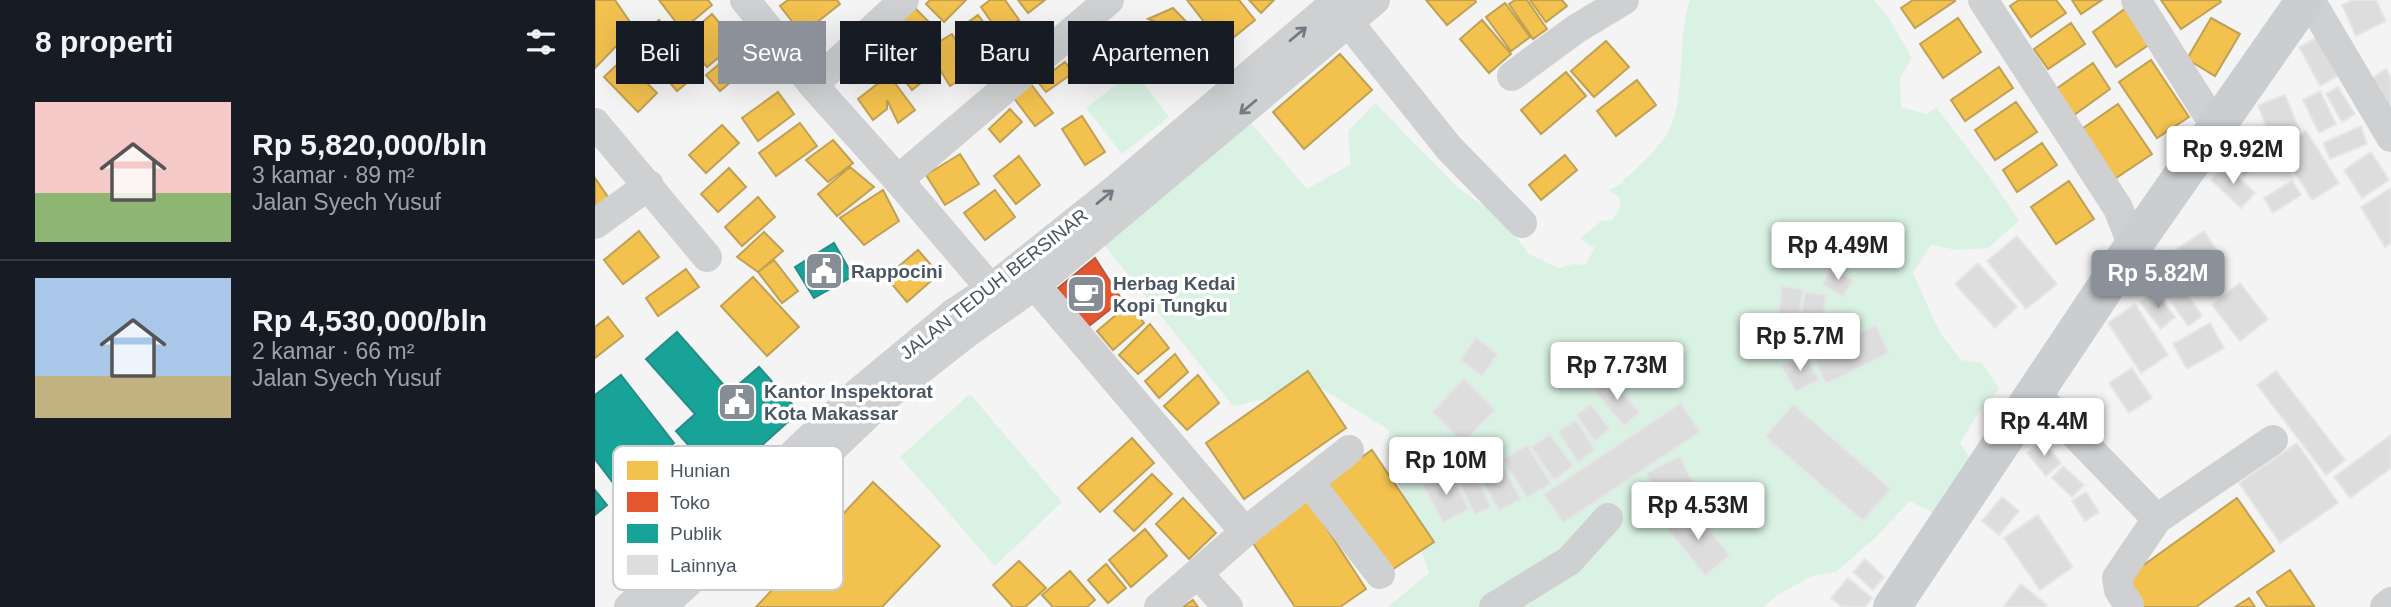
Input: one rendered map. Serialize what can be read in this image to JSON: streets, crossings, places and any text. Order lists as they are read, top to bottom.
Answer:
{
  "streets": {
    "street": ["JALAN TEDUH BERSINAR"]
  },
  "places": {
    "public building": ["Rappocini", "Kantor Inspektorat Kota Makassar"],
    "cafe": ["Herbag Kedai Kopi Tungku"]
  },
  "legend": [
    "Hunian",
    "Toko",
    "Publik",
    "Lainnya"
  ],
  "page": {
    "heading": "8 properti",
    "chip": [
      "Beli",
      "Sewa",
      "Filter",
      "Baru",
      "Apartemen"
    ],
    "list": [
      {
        "name": "Rp 5,820,000/bln",
        "note": "3 kamar · 89 m² · Jalan Syech Yusuf"
      },
      {
        "name": "Rp 4,530,000/bln",
        "note": "2 kamar · 66 m² · Jalan Syech Yusuf"
      }
    ],
    "price": [
      "Rp 9.92M",
      "Rp 4.49M",
      "Rp 5.82M",
      "Rp 5.7M",
      "Rp 7.73M",
      "Rp 4.4M",
      "Rp 10M",
      "Rp 4.53M"
    ]
  }
}
